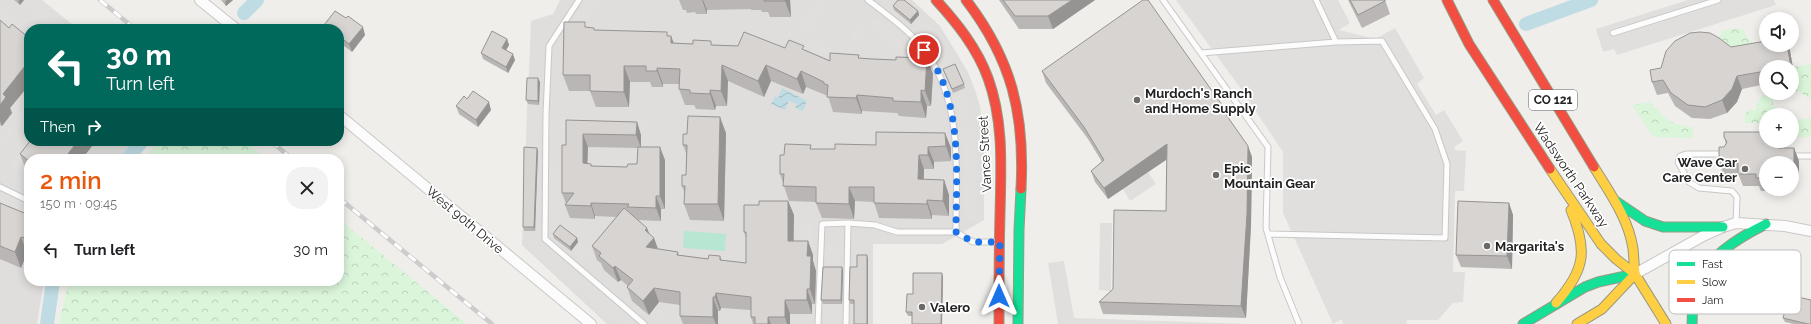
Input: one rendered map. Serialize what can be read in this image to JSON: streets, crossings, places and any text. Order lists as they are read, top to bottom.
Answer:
{
  "streets": {
    "main road": ["CO 121", "Vance Street", "Wadsworth Parkway"],
    "street": ["West 90th Drive"]
  },
  "places": [
    "Murdoch's Ranch and Home Supply",
    "Wave Car Care Center",
    "Epic Mountain Gear",
    "Margarita's",
    "Valero"
  ],
  "legend": ["Fast", "Slow", "Jam"],
  "page": {
    "map_buttons": ["+", "−"],
    "turn": ["30 m", "Turn left"],
    "then": "Then",
    "heading": ["2 min", "150 m · 09:45"],
    "list": [
      {
        "name": "Turn left",
        "value": "30 m"
      }
    ]
  }
}
